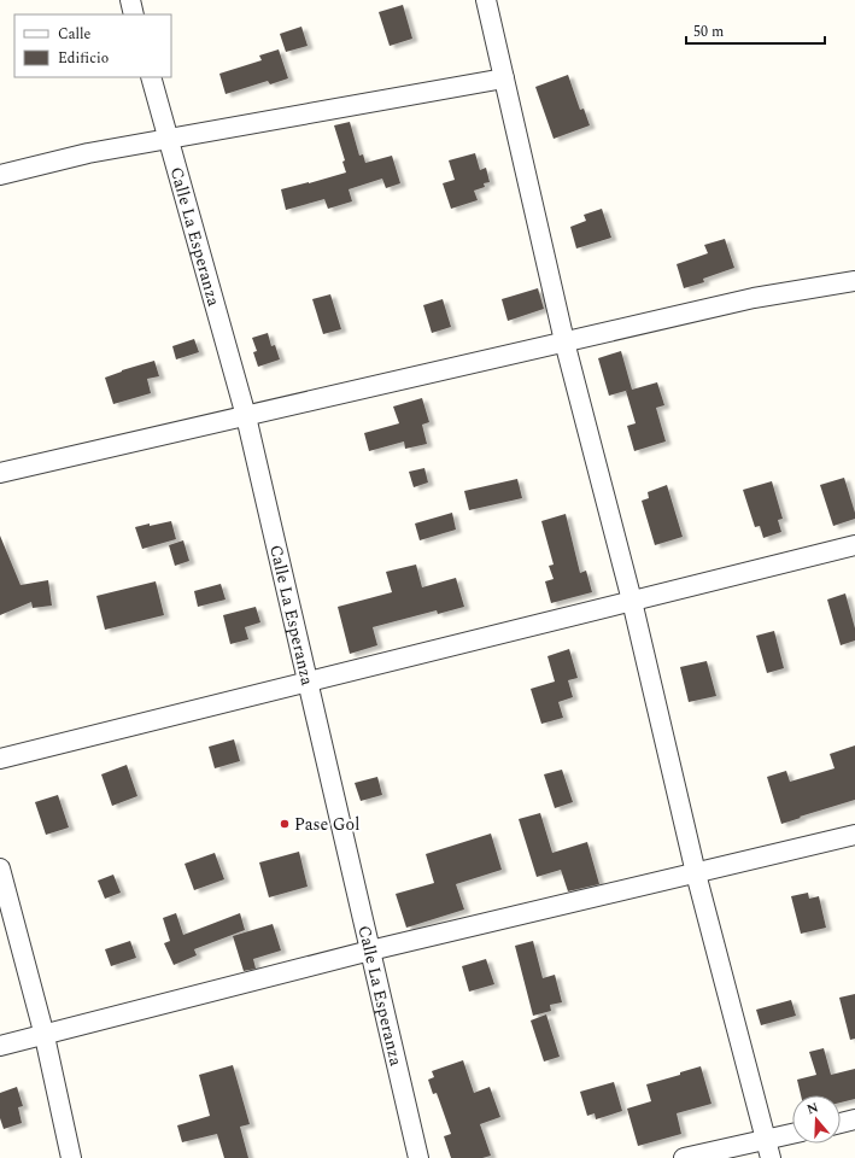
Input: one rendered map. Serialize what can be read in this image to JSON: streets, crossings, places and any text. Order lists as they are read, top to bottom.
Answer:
{
  "streets": {
    "street": ["Calle La Esperanza"]
  },
  "places": ["Pase Gol"],
  "legend": ["Calle", "Edificio"],
  "scale_bar": "50 m",
  "north": "top"
}
